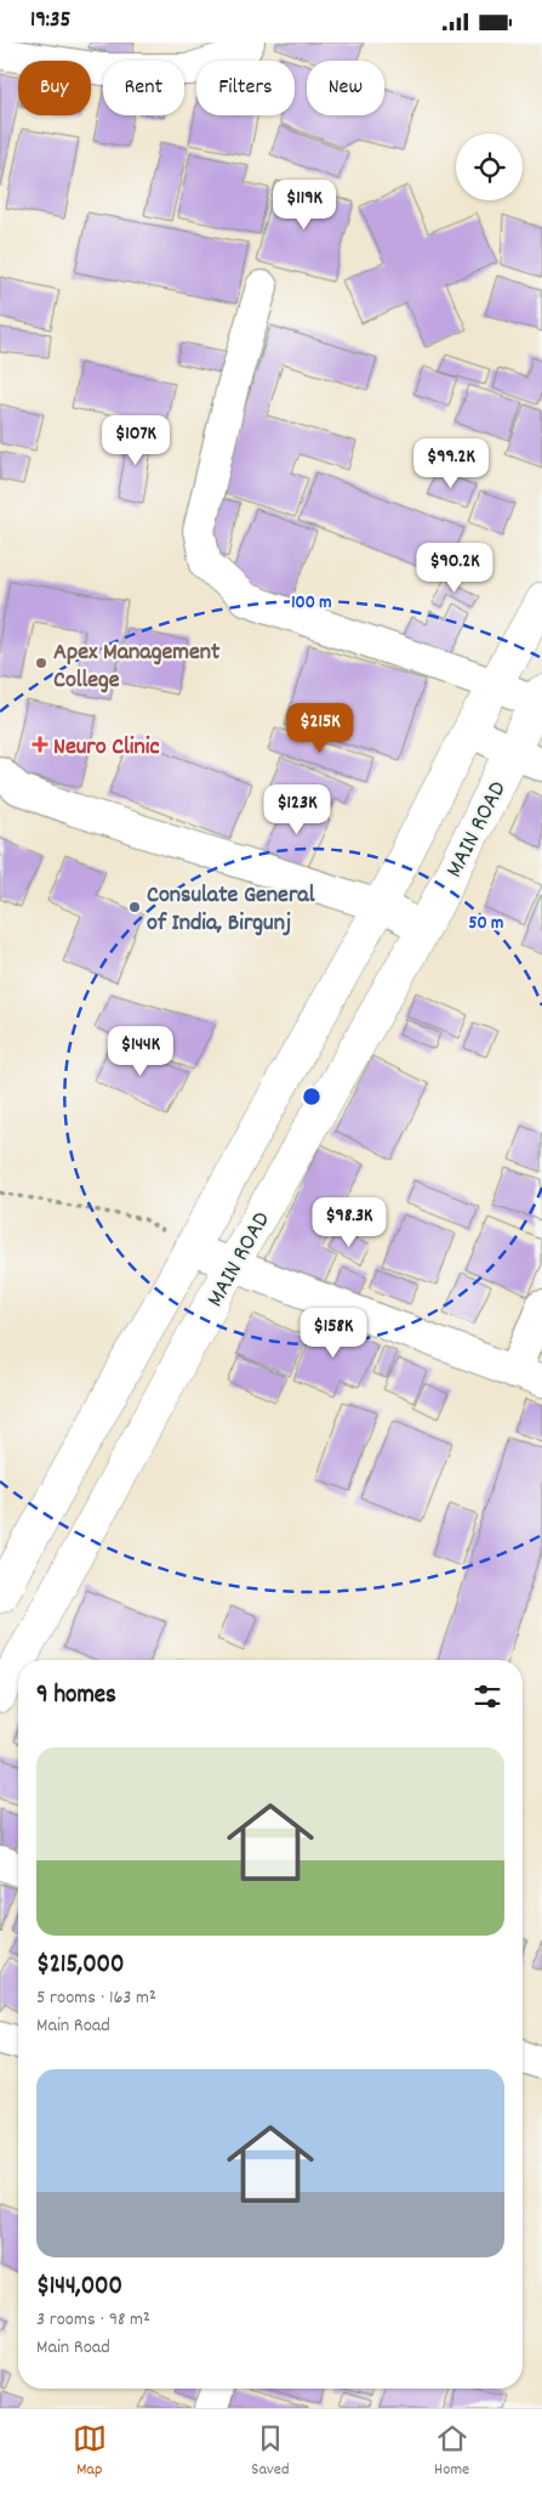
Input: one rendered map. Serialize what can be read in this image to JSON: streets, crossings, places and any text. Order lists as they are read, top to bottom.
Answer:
{
  "streets": {
    "main road": ["MAIN ROAD"]
  },
  "places": {
    "other": ["Apex Management College", "Consulate General of India, Birgunj"],
    "health": ["Neuro Clinic"]
  },
  "page": {
    "status": "19:35",
    "chip": [
      "Buy",
      "Rent",
      "Filters",
      "New"
    ],
    "price": [
      "$119K",
      "$107K",
      "$99.2K",
      "$90.2K",
      "$215K",
      "$123K",
      "$144K",
      "$98.3K",
      "$158K"
    ],
    "heading": "9 homes",
    "list": [
      {
        "name": "$215,000",
        "note": "5 rooms · 163 m² · Main Road"
      },
      {
        "name": "$144,000",
        "note": "3 rooms · 98 m² · Main Road"
      }
    ],
    "tabs": ["Map", "Saved", "Home"]
  },
  "rings": ["100 m", "50 m"]
}
